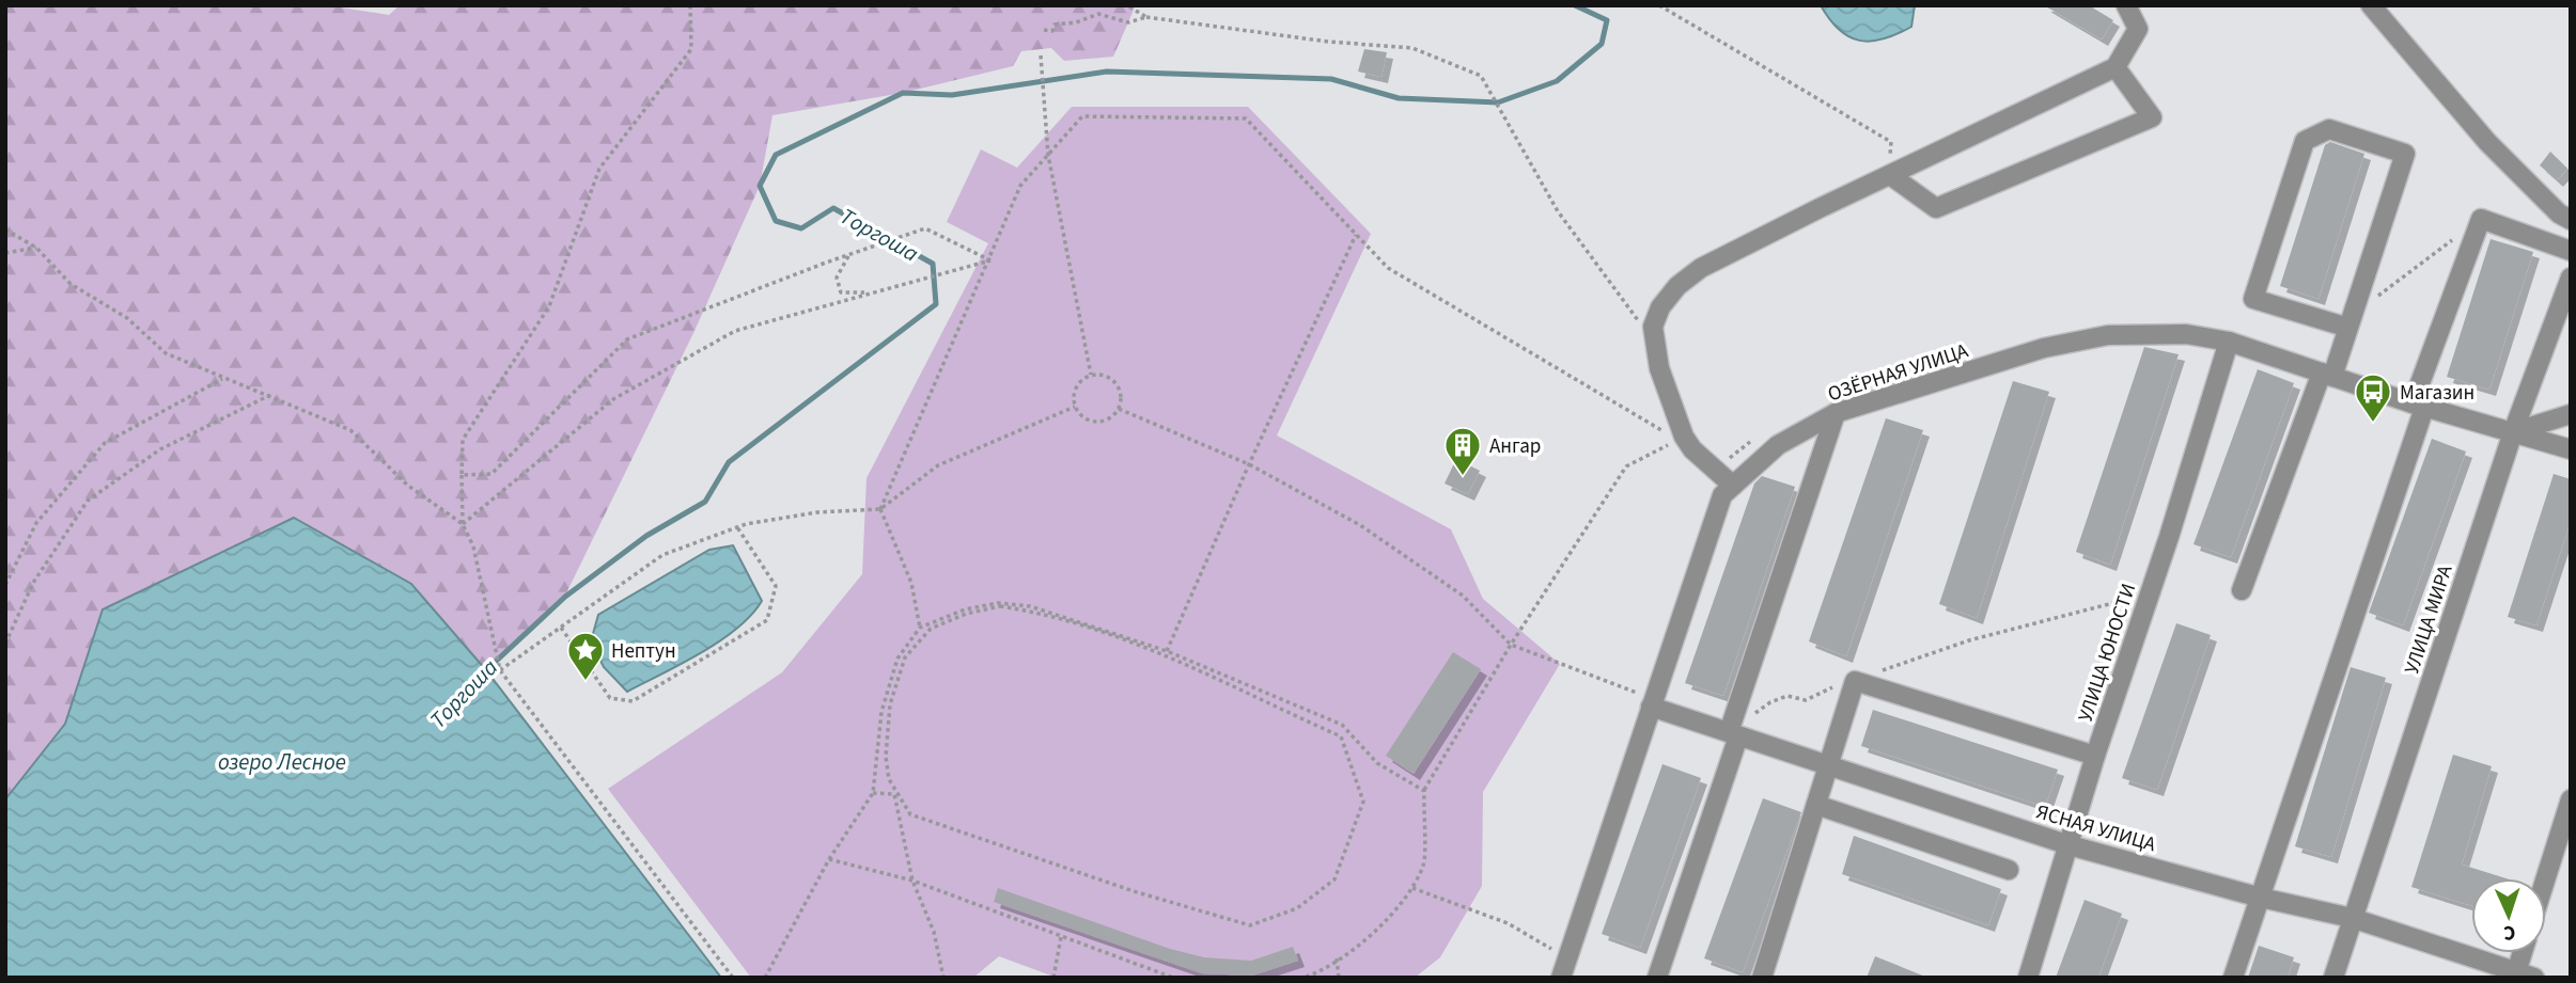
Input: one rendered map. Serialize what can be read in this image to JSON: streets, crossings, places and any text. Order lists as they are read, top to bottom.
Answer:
{
  "streets": {
    "street": [
      "ОЗЁРНАЯ УЛИЦА",
      "УЛИЦА МИРА",
      "УЛИЦА ЮНОСТИ",
      "ЯСНАЯ УЛИЦА"
    ]
  },
  "crossings": [
    ["ОЗЁРНАЯ УЛИЦА", "УЛИЦА МИРА"],
    ["ОЗЁРНАЯ УЛИЦА", "УЛИЦА ЮНОСТИ"],
    ["ОЗЁРНАЯ УЛИЦА", "ЯСНАЯ УЛИЦА"],
    ["УЛИЦА МИРА", "ЯСНАЯ УЛИЦА"],
    ["УЛИЦА ЮНОСТИ", "ЯСНАЯ УЛИЦА"]
  ],
  "water": ["Торгоша", "озеро Лесное"],
  "places": {
    "bus stop": ["Магазин"],
    "building": ["Ангар"],
    "place": ["Нептун"]
  },
  "north": "bottom"
}
